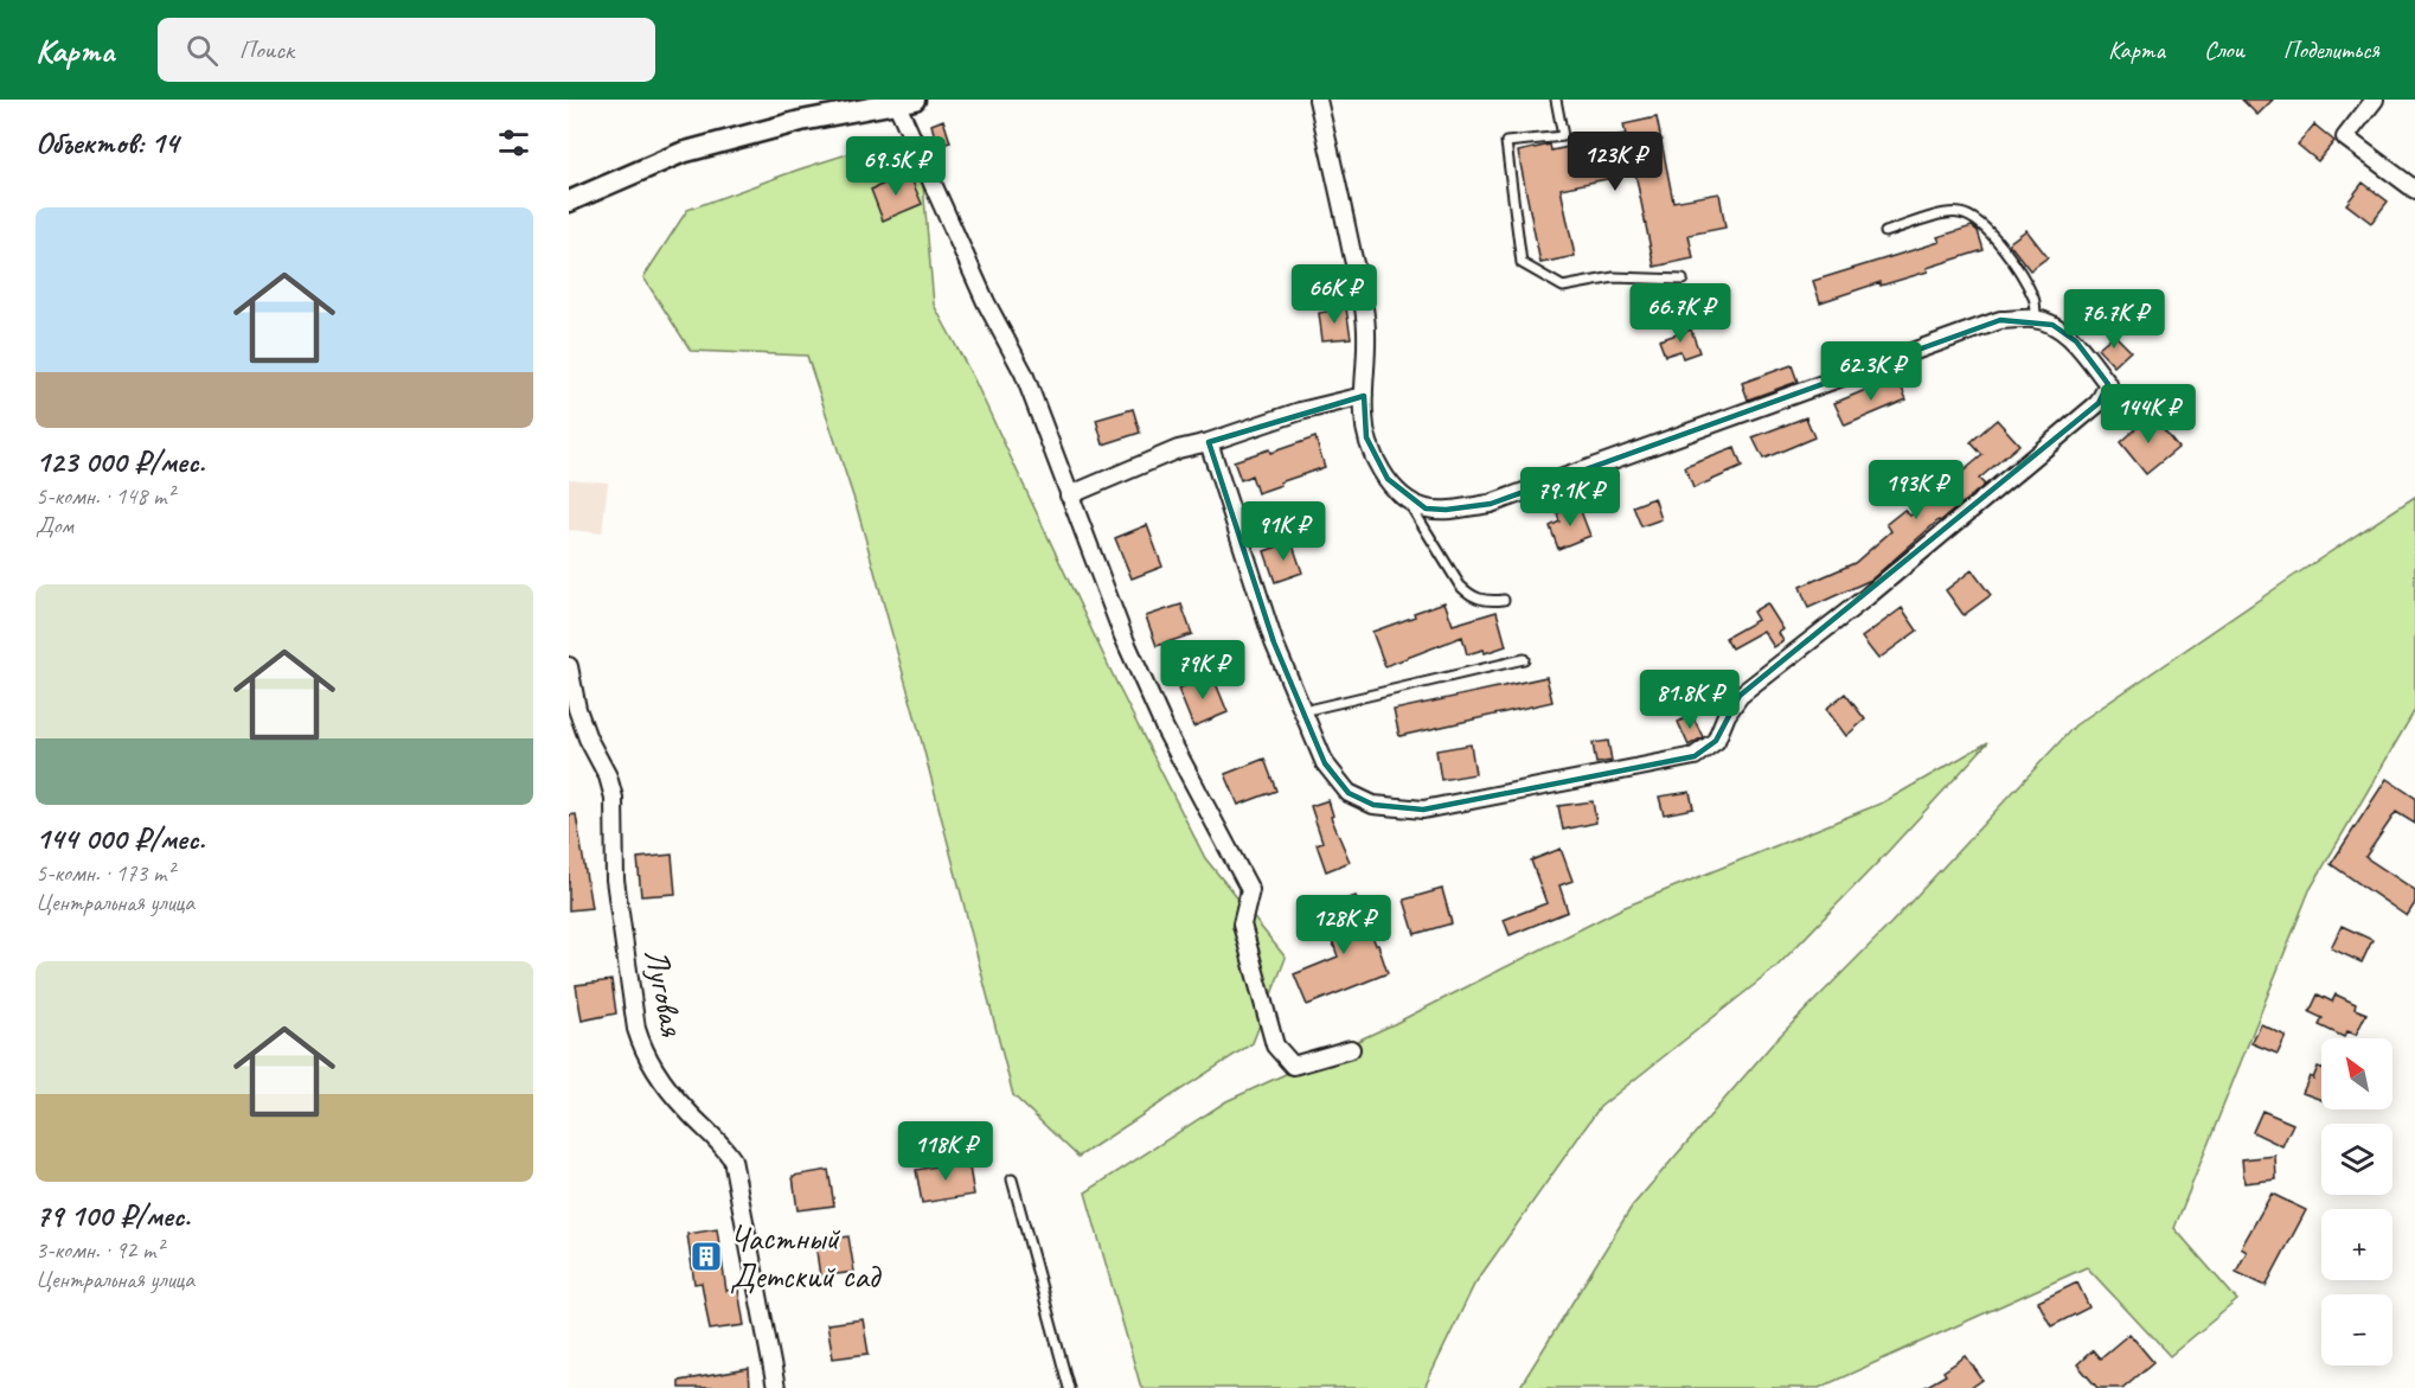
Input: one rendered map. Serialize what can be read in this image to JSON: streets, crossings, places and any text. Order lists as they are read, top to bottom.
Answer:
{
  "streets": {
    "street": ["Луговая"]
  },
  "places": {
    "building": ["Частный Детский сад"]
  },
  "north": "top left",
  "page": {
    "header": "Карта",
    "search": "Поиск",
    "nav": ["Карта", "Слои", "Поделиться"],
    "heading": "Объектов: 14",
    "price": [
      "123K ₽",
      "69.5K ₽",
      "66K ₽",
      "66.7K ₽",
      "76.7K ₽",
      "62.3K ₽",
      "144K ₽",
      "193K ₽",
      "79.1K ₽",
      "91K ₽",
      "79K ₽",
      "81.8K ₽",
      "128K ₽",
      "118K ₽"
    ],
    "list": [
      {
        "name": "123 000 ₽/мес.",
        "note": "5-комн. · 148 m² · Дом"
      },
      {
        "name": "144 000 ₽/мес.",
        "note": "5-комн. · 173 m² · Центральная улица"
      },
      {
        "name": "79 100 ₽/мес.",
        "note": "3-комн. · 92 m² · Центральная улица"
      }
    ],
    "map_buttons": ["+", "−"]
  }
}
